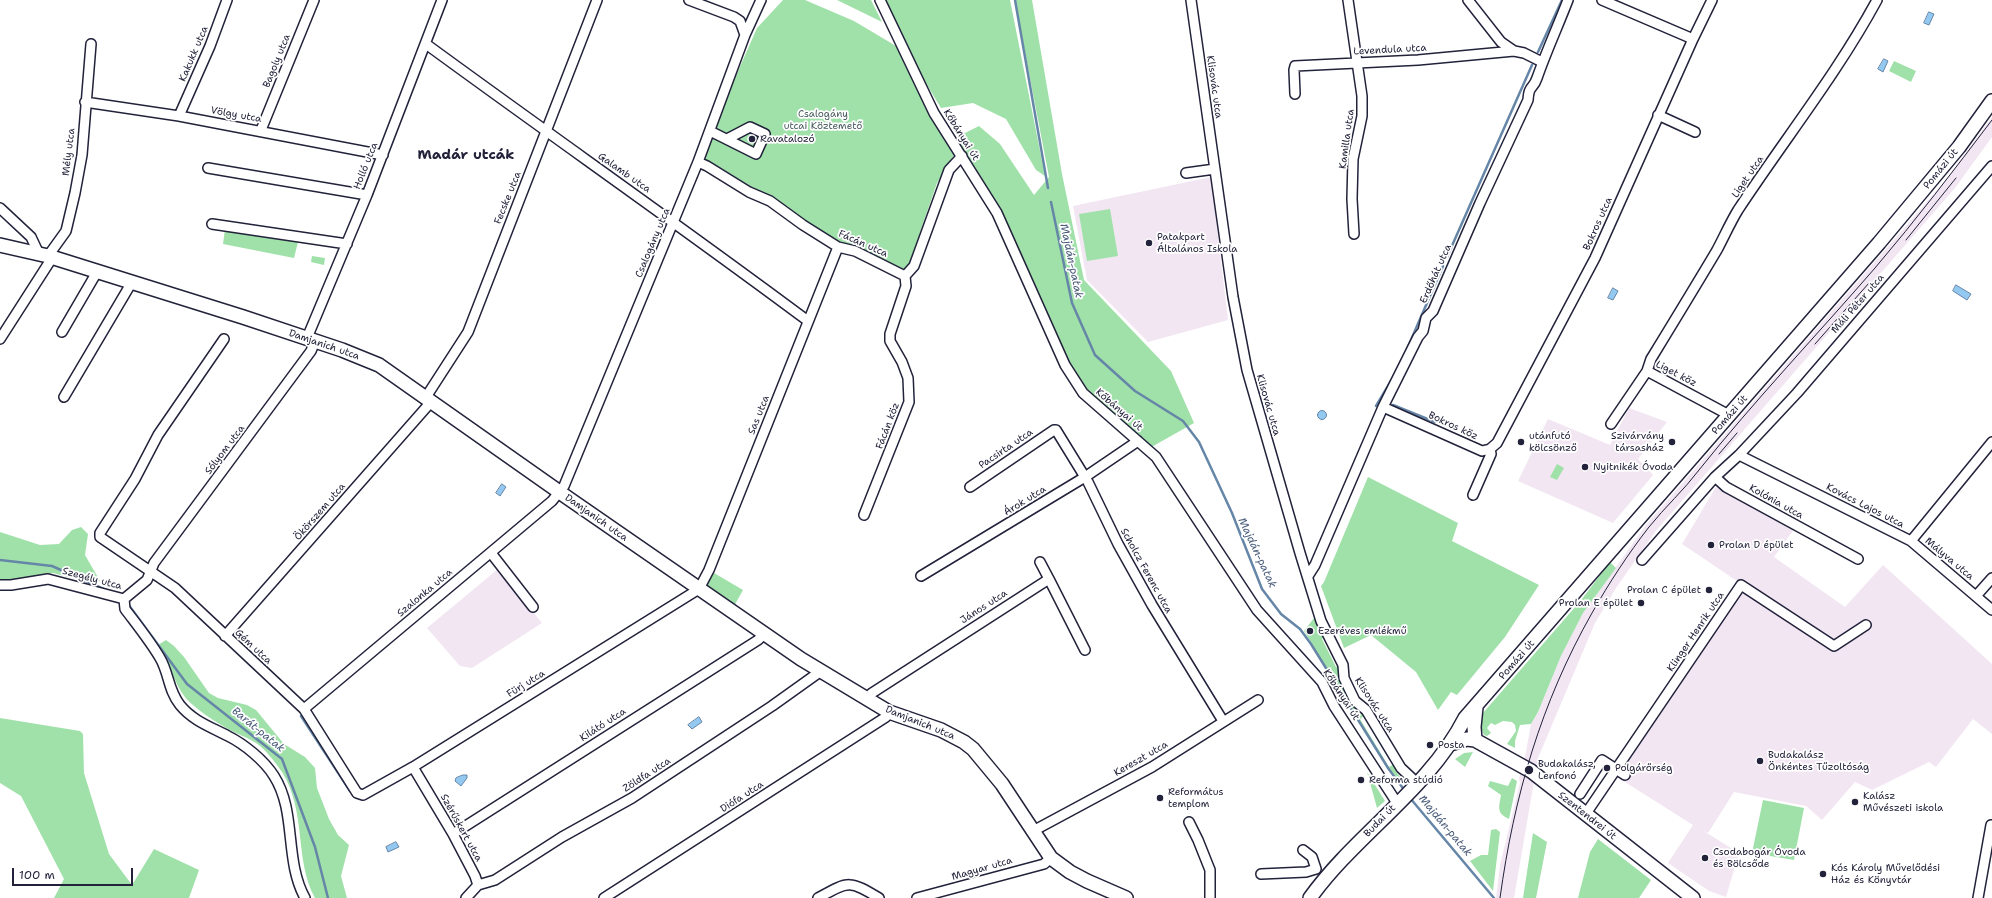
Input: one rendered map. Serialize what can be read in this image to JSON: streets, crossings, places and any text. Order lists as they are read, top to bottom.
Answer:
{
  "streets": {
    "main road": [
      "Pomázi út",
      "Damjanich utca",
      "Szentendrei út",
      "Budai út"
    ],
    "street": [
      "Levendula utca",
      "Kakukk utca",
      "Bagoly utca",
      "Klisovác utca",
      "Völgy utca",
      "Kőbányai út",
      "Kamilla utca",
      "Mély utca",
      "Holló utca",
      "Galamb utca",
      "Liget utca",
      "Fecske utca",
      "Bokros utca",
      "Csalogány utca",
      "Fácán utca",
      "Erdőhát utca",
      "Máli Péter utca",
      "Liget köz",
      "Sas utca",
      "Fácán köz",
      "Bokros köz",
      "Pacsirta utca",
      "Sólyom utca",
      "Árok utca",
      "Kolónia utca",
      "Kovács Lajos utca",
      "Ökörszem utca",
      "Mályva utca",
      "Scholcz Ferenc utca",
      "Szegély utca",
      "Szalonka utca",
      "János utca",
      "Klinger Henrik utca",
      "Gém utca",
      "Fürj utca",
      "Kilátó utca",
      "Kereszt utca",
      "Zöldfa utca",
      "Diófa utca",
      "Szérűskert utca",
      "Magyar utca"
    ]
  },
  "crossings": [
    ["Levendula utca", "Kamilla utca"],
    ["Kakukk utca", "Völgy utca"],
    ["Bagoly utca", "Völgy utca"],
    ["Klisovác utca", "Erdőhát utca"],
    ["Klisovác utca", "Budai út"],
    ["Völgy utca", "Mély utca"],
    ["Völgy utca", "Holló utca"],
    ["Kőbányai út", "Árok utca"],
    ["Kőbányai út", "Budai út"],
    ["Mély utca", "Damjanich utca"],
    ["Holló utca", "Galamb utca"],
    ["Holló utca", "Damjanich utca"],
    ["Holló utca", "Sólyom utca"],
    ["Pomázi út", "Liget köz"],
    ["Pomázi út", "Szentendrei út"],
    ["Pomázi út", "Budai út"],
    ["Galamb utca", "Fecske utca"],
    ["Galamb utca", "Csalogány utca"],
    ["Galamb utca", "Sas utca"],
    ["Liget utca", "Liget köz"],
    ["Fecske utca", "Damjanich utca"],
    ["Fecske utca", "Ökörszem utca"],
    ["Bokros utca", "Bokros köz"],
    ["Csalogány utca", "Fácán utca"],
    ["Csalogány utca", "Damjanich utca"],
    ["Csalogány utca", "Szalonka utca"],
    ["Fácán utca", "Sas utca"],
    ["Fácán utca", "Fácán köz"],
    ["Erdőhát utca", "Bokros köz"],
    ["Máli Péter utca", "Kovács Lajos utca"],
    ["Damjanich utca", "Sas utca"],
    ["Damjanich utca", "Sólyom utca"],
    ["Damjanich utca", "Ökörszem utca"],
    ["Damjanich utca", "Szalonka utca"],
    ["Damjanich utca", "János utca"],
    ["Damjanich utca", "Fürj utca"],
    ["Damjanich utca", "Kilátó utca"],
    ["Damjanich utca", "Kereszt utca"],
    ["Damjanich utca", "Zöldfa utca"],
    ["Damjanich utca", "Diófa utca"],
    ["Damjanich utca", "Magyar utca"],
    ["Sas utca", "Fürj utca"],
    ["Pacsirta utca", "Scholcz Ferenc utca"],
    ["Sólyom utca", "Szegély utca"],
    ["Sólyom utca", "Gém utca"],
    ["Árok utca", "Scholcz Ferenc utca"],
    ["Kovács Lajos utca", "Mályva utca"],
    ["Ökörszem utca", "Gém utca"],
    ["Scholcz Ferenc utca", "Kereszt utca"],
    ["Szalonka utca", "Gém utca"],
    ["Klinger Henrik utca", "Szentendrei út"],
    ["Gém utca", "Fürj utca"],
    ["Fürj utca", "Szérűskert utca"],
    ["Kilátó utca", "Szérűskert utca"],
    ["Zöldfa utca", "Szérűskert utca"],
    ["Szentendrei út", "Budai út"]
  ],
  "districts": ["Madár utcák"],
  "water": ["Majdán-patak", "Barát-patak"],
  "parks": ["Csalogány utcai Köztemető"],
  "places": [
    "Ravatalozó",
    "Patakpart Általános Iskola",
    "utánfutó kölcsönző",
    "Szivárvány társasház",
    "Nyitnikék Óvoda",
    "Prolan D épület",
    "Prolan C épület",
    "Prolan E épület",
    "Ezeréves emlékmű",
    "Posta",
    "Budakalász Önkéntes Tűzoltóság",
    "Polgárőrség",
    "Budakalász, Lenfonó",
    "Reforma stúdió",
    "Református templom",
    "Kalász Művészeti iskola",
    "Csodabogár Óvoda és Bölcsőde",
    "Kós Károly Művelődési Ház és Könyvtár"
  ],
  "scale_bar": "100 m"
}
